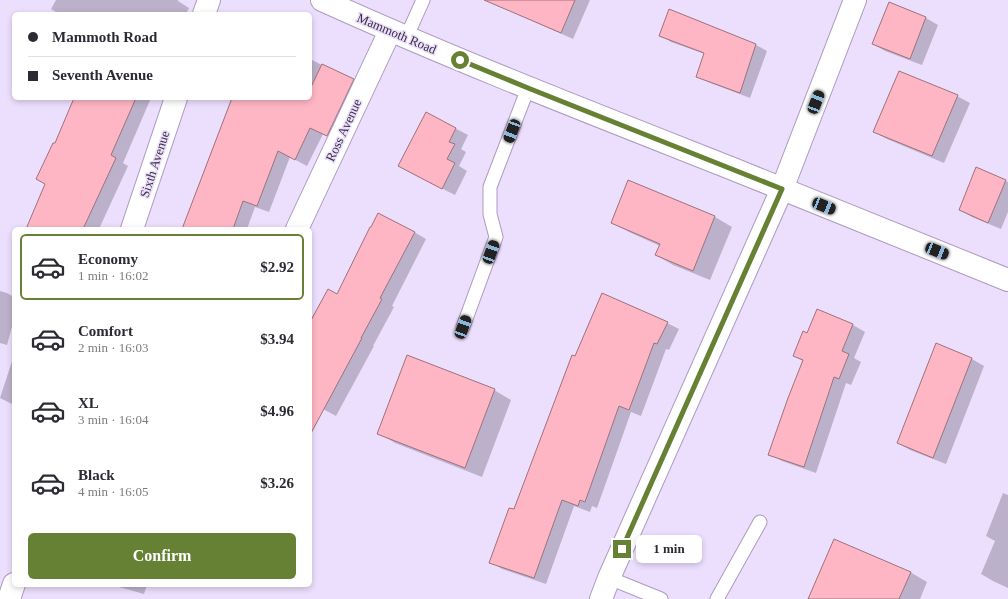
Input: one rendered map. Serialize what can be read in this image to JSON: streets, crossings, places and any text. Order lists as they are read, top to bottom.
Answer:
{
  "streets": {
    "street": ["Mammoth Road", "Ross Avenue", "Sixth Avenue"]
  },
  "crossings": [
    ["Mammoth Road", "Ross Avenue"]
  ],
  "page": {
    "banner": ["Mammoth Road", "Seventh Avenue"],
    "list": [
      {
        "name": "Economy",
        "note": "1 min · 16:02",
        "value": "$2.92"
      },
      {
        "name": "Comfort",
        "note": "2 min · 16:03",
        "value": "$3.94"
      },
      {
        "name": "XL",
        "note": "3 min · 16:04",
        "value": "$4.96"
      },
      {
        "name": "Black",
        "note": "4 min · 16:05",
        "value": "$3.26"
      }
    ],
    "buttons": "Confirm",
    "bubble": "1 min"
  }
}
